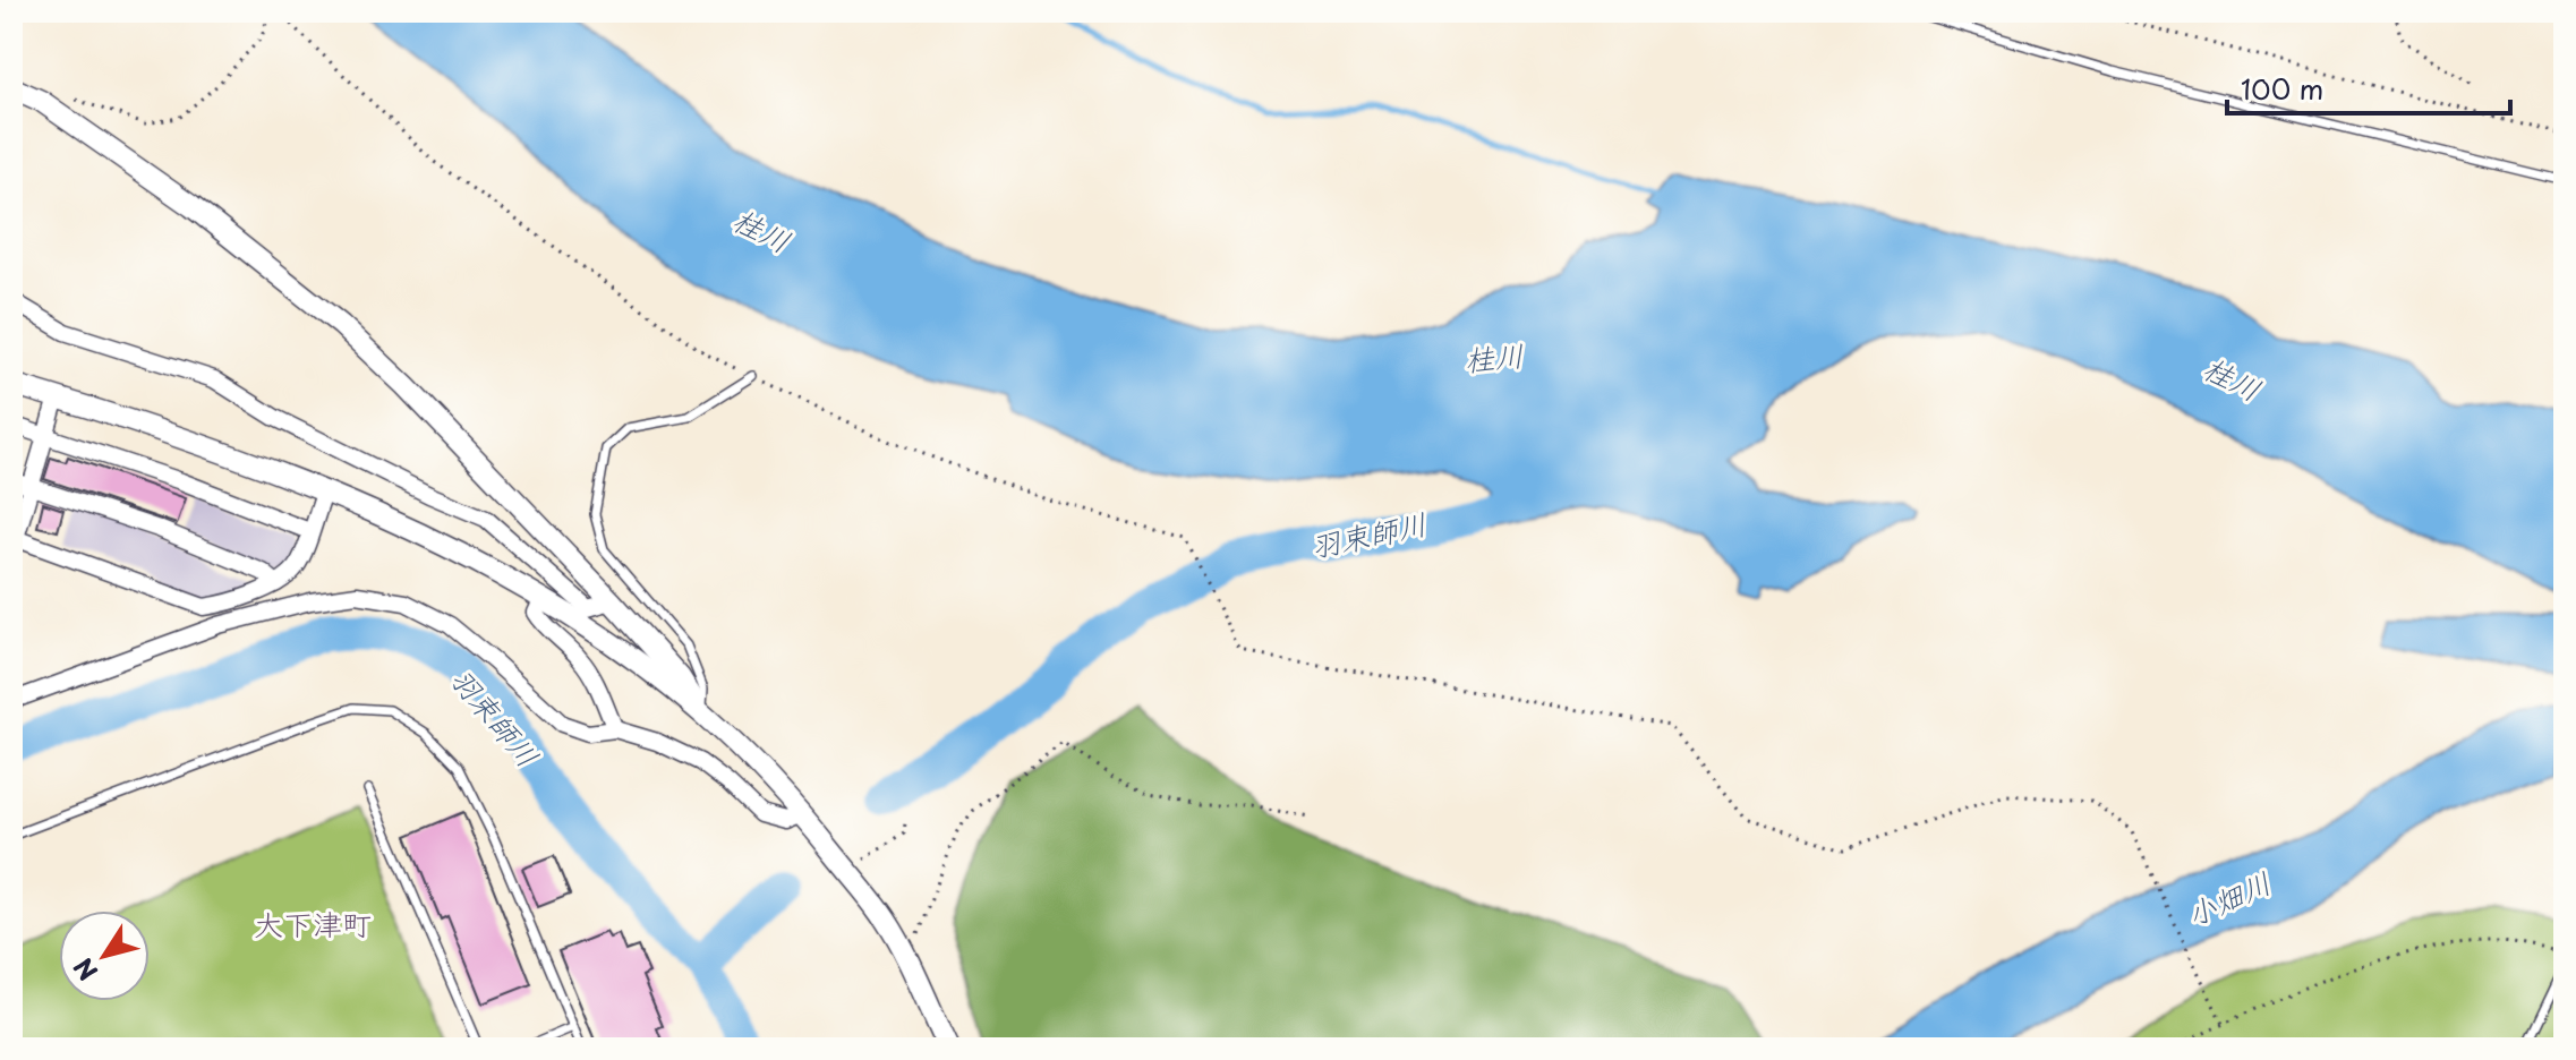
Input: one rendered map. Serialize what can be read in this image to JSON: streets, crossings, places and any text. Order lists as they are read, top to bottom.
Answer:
{
  "districts": ["大下津町"],
  "water": ["桂川", "羽束師川", "小畑川"],
  "scale_bar": "100 m",
  "north": "bottom left"
}
